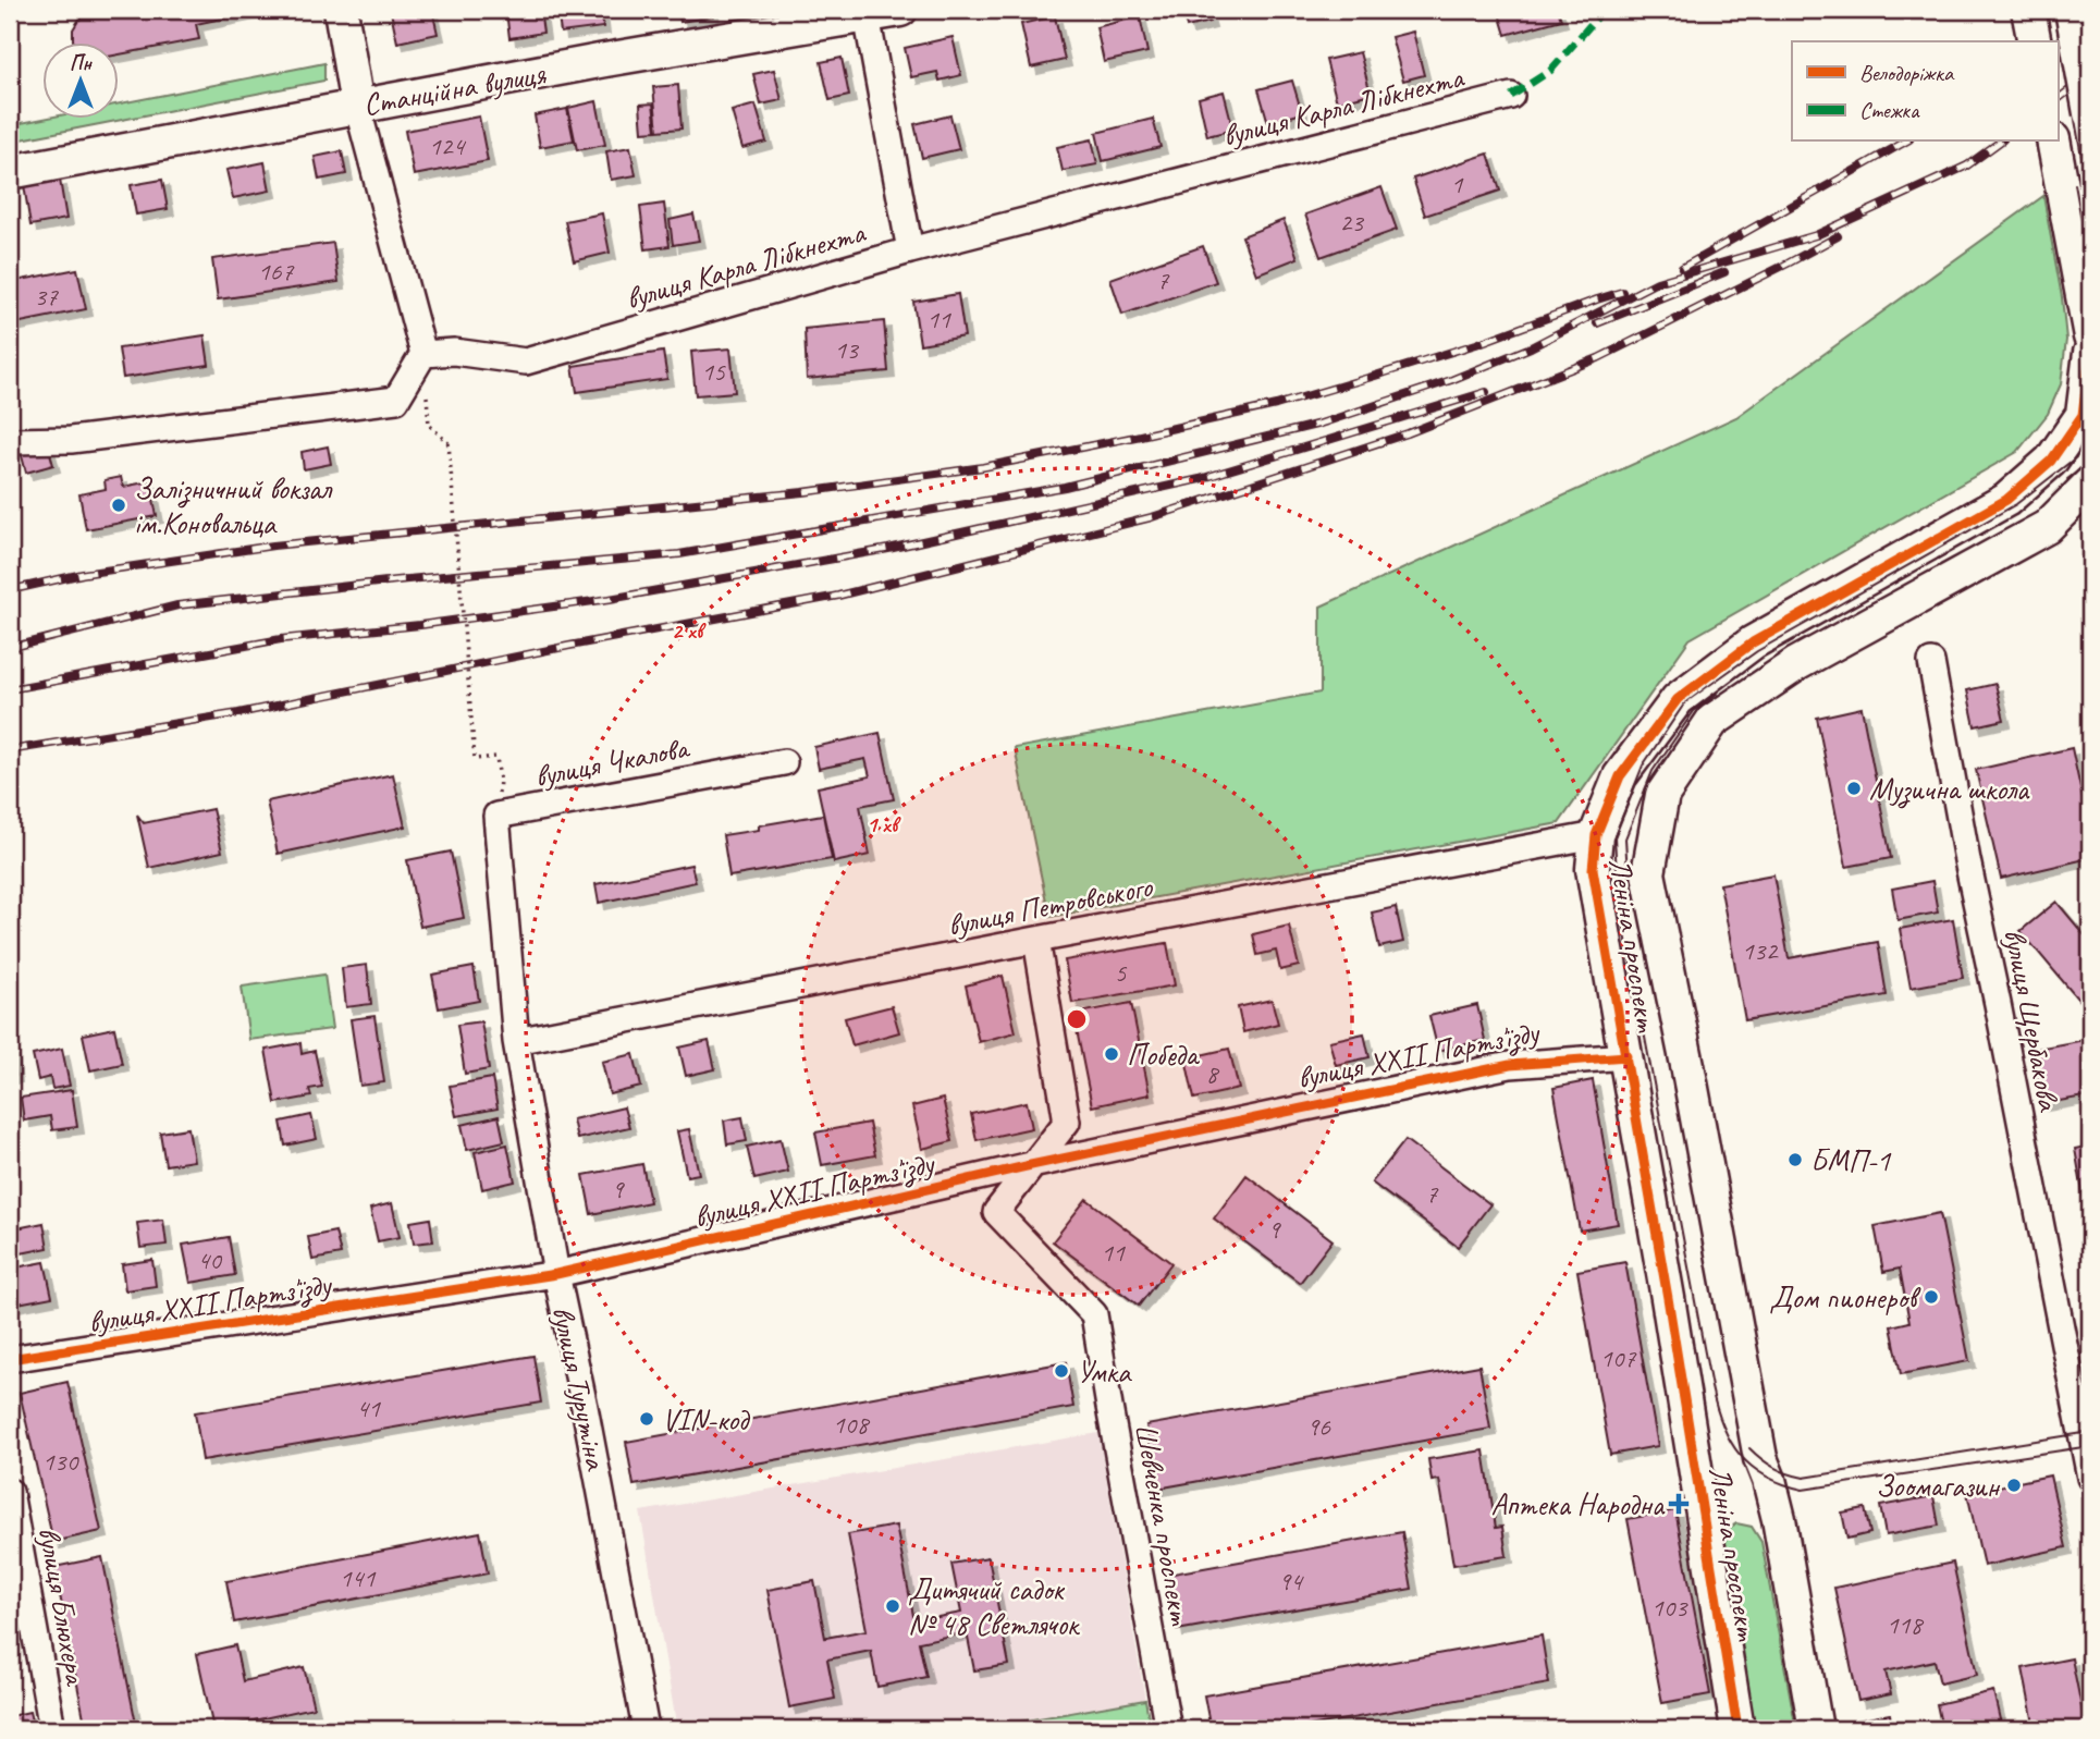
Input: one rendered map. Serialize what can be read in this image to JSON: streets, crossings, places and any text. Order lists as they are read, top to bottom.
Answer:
{
  "streets": {
    "street": [
      "Станційна вулиця",
      "вулиця Карла Лібкнехта",
      "вулиця Чкалова",
      "вулиця Петровського",
      "Леніна проспект",
      "вулиця Щербакова",
      "вулиця XXII Партз'їзду",
      "вулиця Турутіна",
      "Шевченка проспект",
      "вулиця Блюхера"
    ]
  },
  "crossings": [
    ["вулиця Чкалова", "вулиця Турутіна"],
    ["вулиця Петровського", "Леніна проспект"],
    ["вулиця Петровського", "вулиця Турутіна"],
    ["вулиця Петровського", "Шевченка проспект"],
    ["Леніна проспект", "вулиця XXII Партз'їзду"],
    ["вулиця XXII Партз'їзду", "вулиця Турутіна"],
    ["вулиця XXII Партз'їзду", "Шевченка проспект"]
  ],
  "places": {
    "other": [
      "Залізничний вокзал ім.Коновальца",
      "Музична школа",
      "Победа",
      "БМП-1",
      "Дом пионеров",
      "Умка",
      "VIN-код",
      "Зоомагазин",
      "Дитячий садок № 48 Светлячок"
    ],
    "health": ["Аптека Народна"]
  },
  "house_numbers": [
    "124",
    "1",
    "23",
    "167",
    "7",
    "37",
    "11",
    "13",
    "15",
    "132",
    "5",
    "8",
    "9",
    "7",
    "9",
    "11",
    "40",
    "107",
    "41",
    "108",
    "96",
    "130",
    "141",
    "94",
    "103",
    "118"
  ],
  "legend": ["Велодоріжка", "Стежка"],
  "north": "top",
  "rings": ["2 хв", "1 хв"]
}
